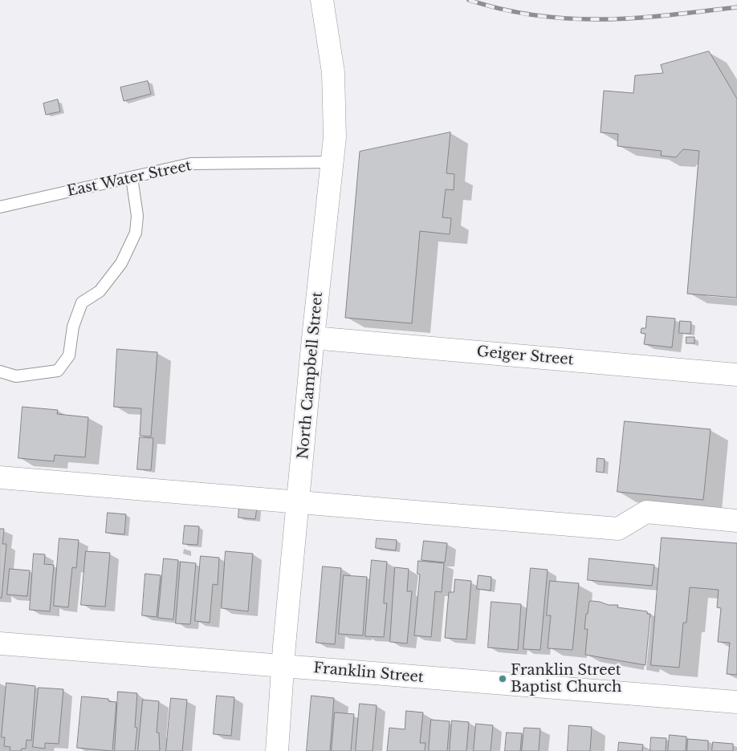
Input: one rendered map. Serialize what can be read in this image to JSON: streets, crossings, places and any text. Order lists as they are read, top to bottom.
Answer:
{
  "streets": {
    "street": ["Geiger Street", "North Campbell Street", "Franklin Street"],
    "lane": ["East Water Street"]
  },
  "crossings": [
    ["East Water Street", "North Campbell Street"],
    ["Geiger Street", "North Campbell Street"],
    ["North Campbell Street", "Franklin Street"]
  ],
  "places": ["Franklin Street Baptist Church"]
}
